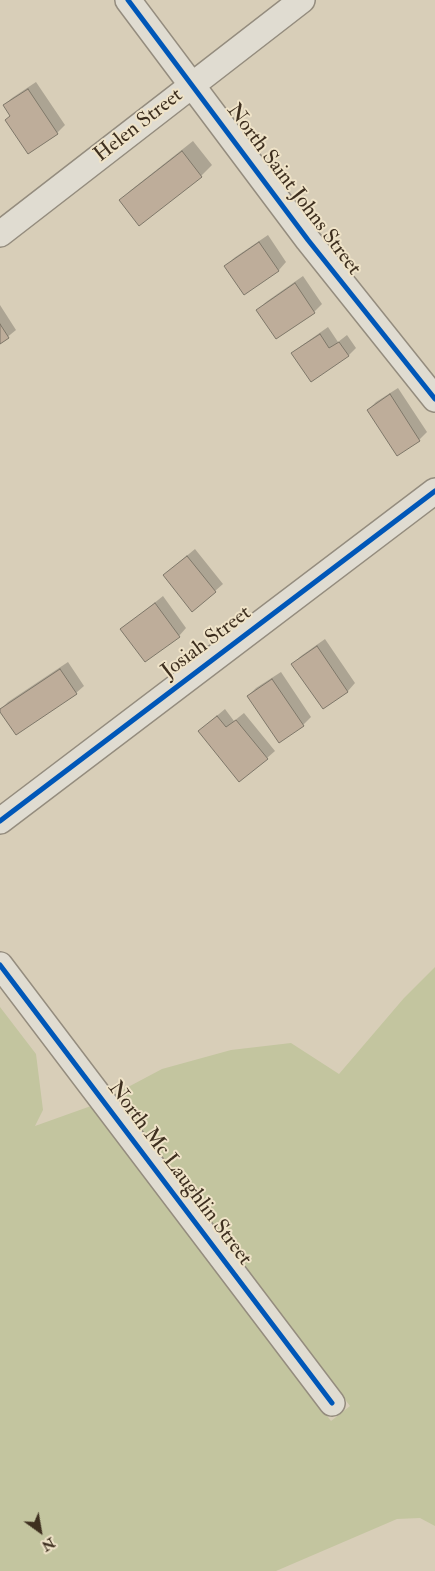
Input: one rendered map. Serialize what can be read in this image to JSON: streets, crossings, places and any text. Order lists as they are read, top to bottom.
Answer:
{
  "streets": {
    "street": [
      "Helen Street",
      "North Saint Johns Street",
      "Josiah Street",
      "North Mc Laughlin Street"
    ]
  },
  "crossings": [
    ["Helen Street", "North Saint Johns Street"]
  ],
  "north": "bottom right"
}
